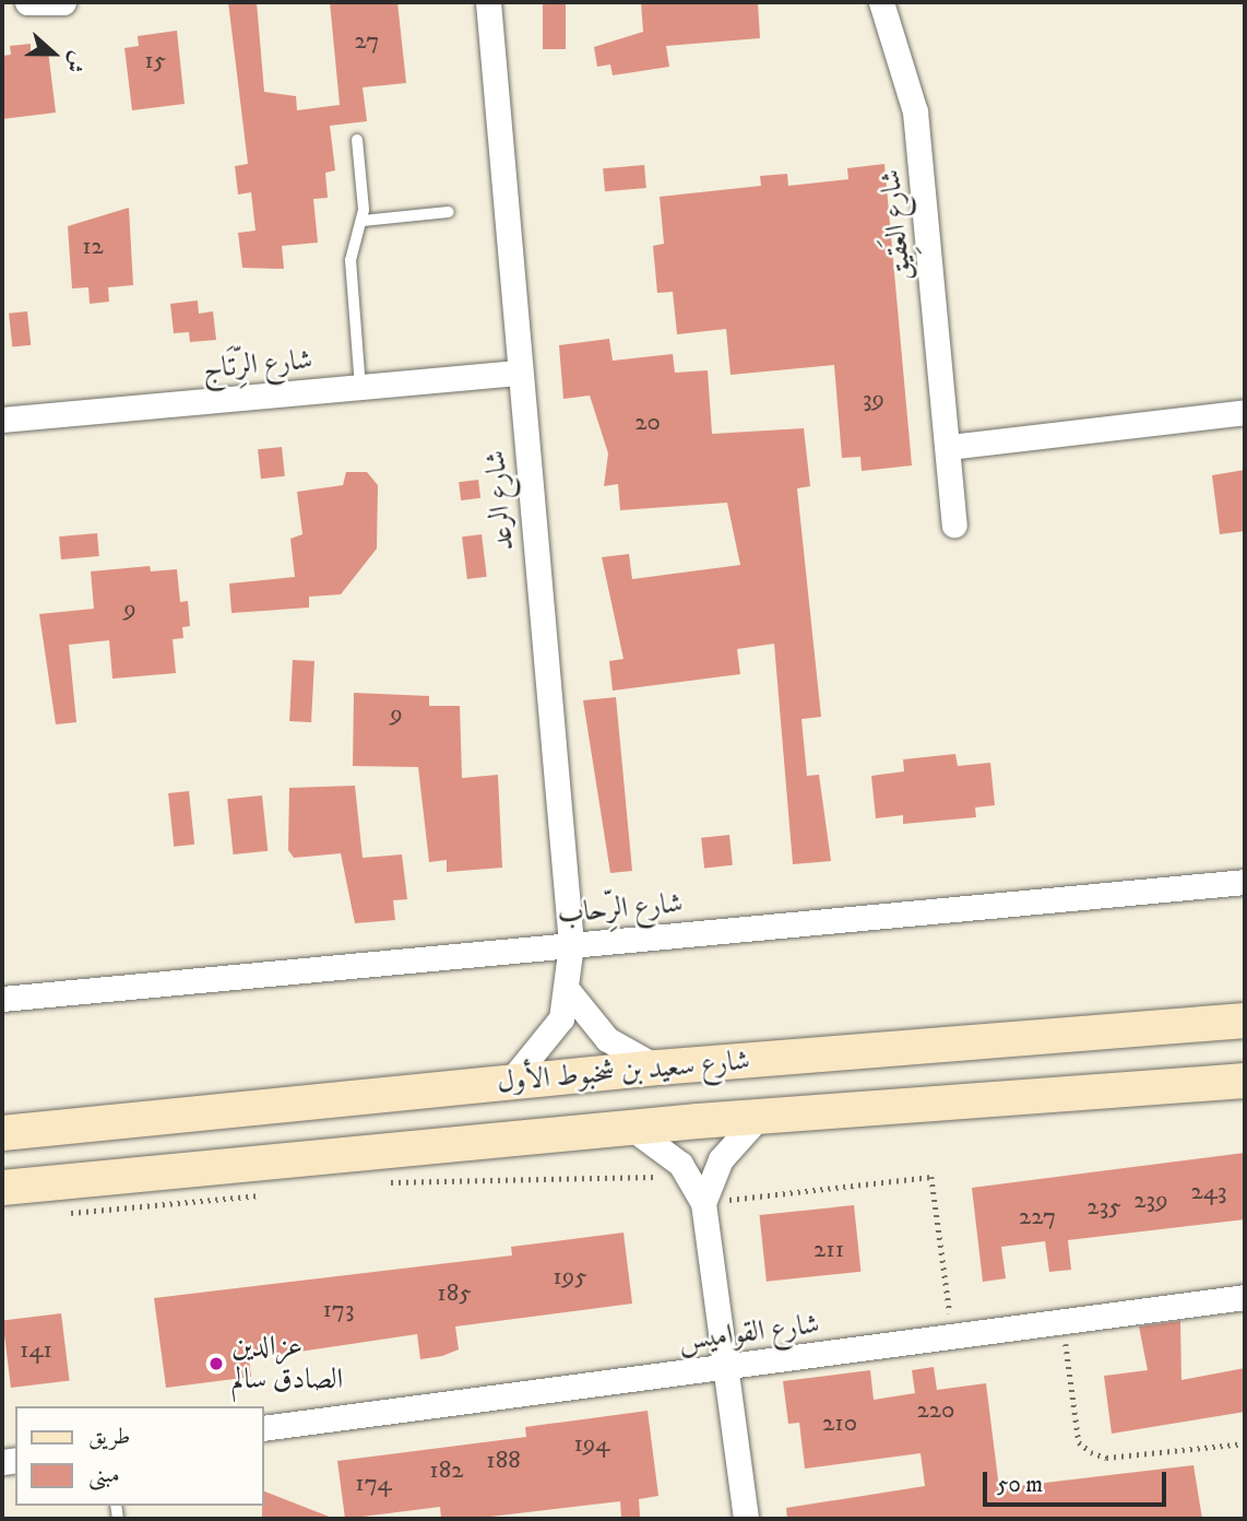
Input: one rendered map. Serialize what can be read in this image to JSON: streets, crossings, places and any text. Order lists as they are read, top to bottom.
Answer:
{
  "streets": {
    "main road": ["شارع سعيد بن شخبوط الأول"],
    "street": [
      "شارع العَقِيق",
      "شارع الرِّتَاج",
      "شارع الرعد",
      "شارع الرِّحاب",
      "شارع القواميس"
    ]
  },
  "crossings": [
    ["شارع الرِّتَاج", "شارع الرعد"],
    ["شارع الرعد", "شارع الرِّحاب"],
    ["شارع الرعد", "شارع سعيد بن شخبوط الأول"]
  ],
  "places": ["عزالدين الصادق سالم"],
  "house_numbers": [
    "27",
    "15",
    "12",
    "39",
    "20",
    "9",
    "9",
    "243",
    "239",
    "235",
    "227",
    "211",
    "195",
    "185",
    "173",
    "141",
    "220",
    "210",
    "194",
    "188",
    "182",
    "174"
  ],
  "legend": ["طريق", "مبنى"],
  "scale_bar": "50 m",
  "north": "right"
}
